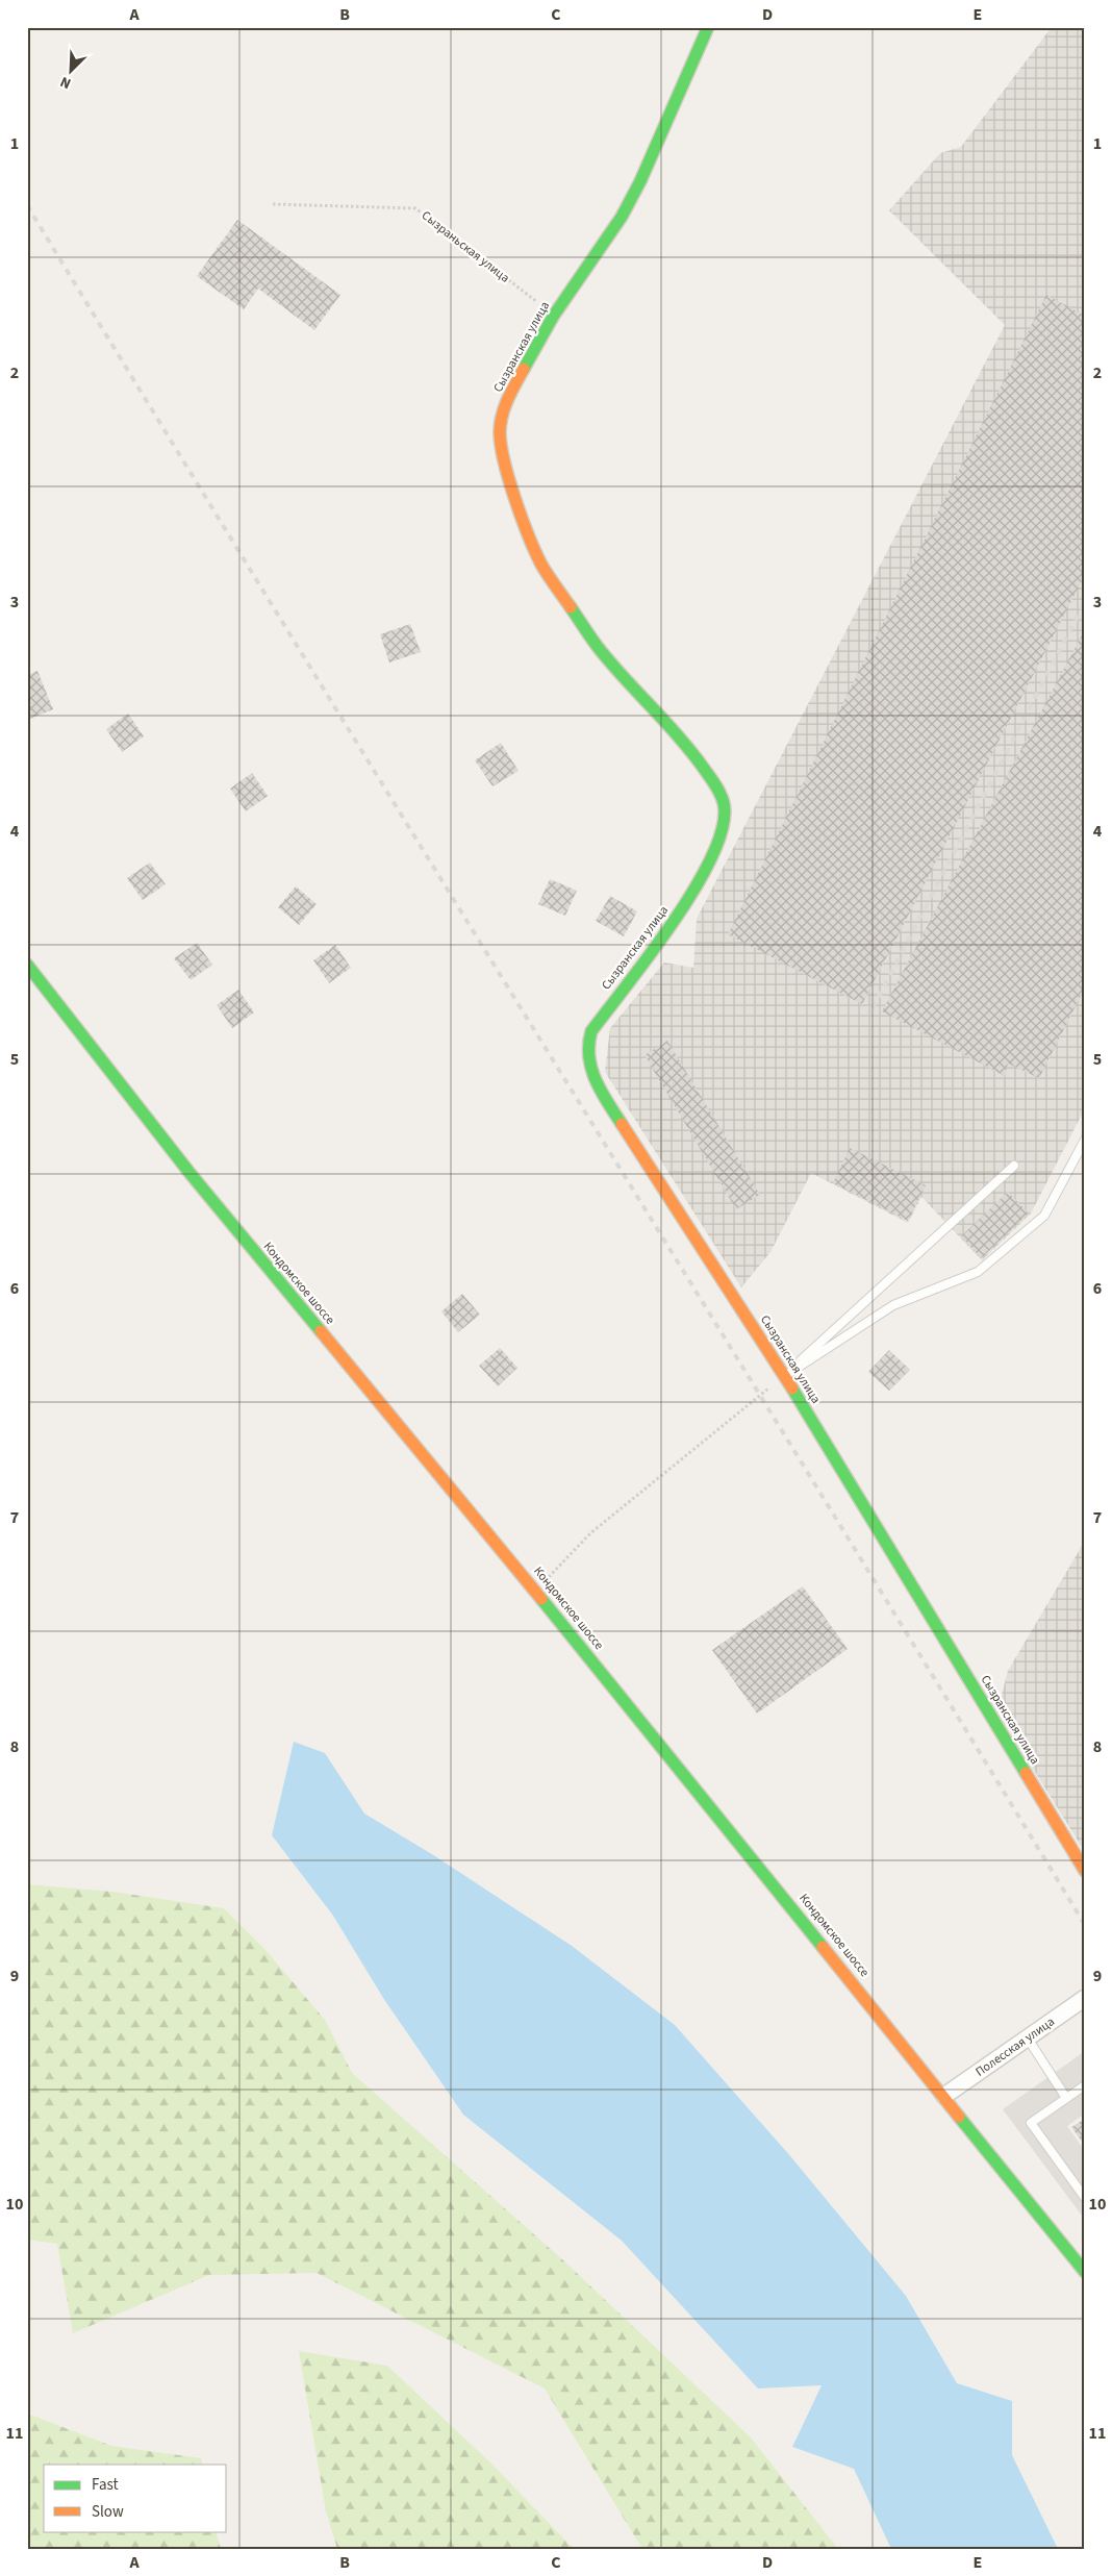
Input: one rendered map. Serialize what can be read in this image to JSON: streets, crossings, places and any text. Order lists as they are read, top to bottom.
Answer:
{
  "streets": {
    "street": ["Сызранская улица", "Кондомское шоссе", "Полесская улица"],
    "path": ["Сызраньская улица"]
  },
  "crossings": [
    ["Сызраньская улица", "Сызранская улица"],
    ["Кондомское шоссе", "Полесская улица"]
  ],
  "legend": ["Fast", "Slow"],
  "north": "bottom left",
  "grid": {
    "columns": [
      "A",
      "B",
      "C",
      "D",
      "E"
    ],
    "rows": [
      "1",
      "2",
      "3",
      "4",
      "5",
      "6",
      "7",
      "8",
      "9",
      "10",
      "11"
    ]
  }
}
